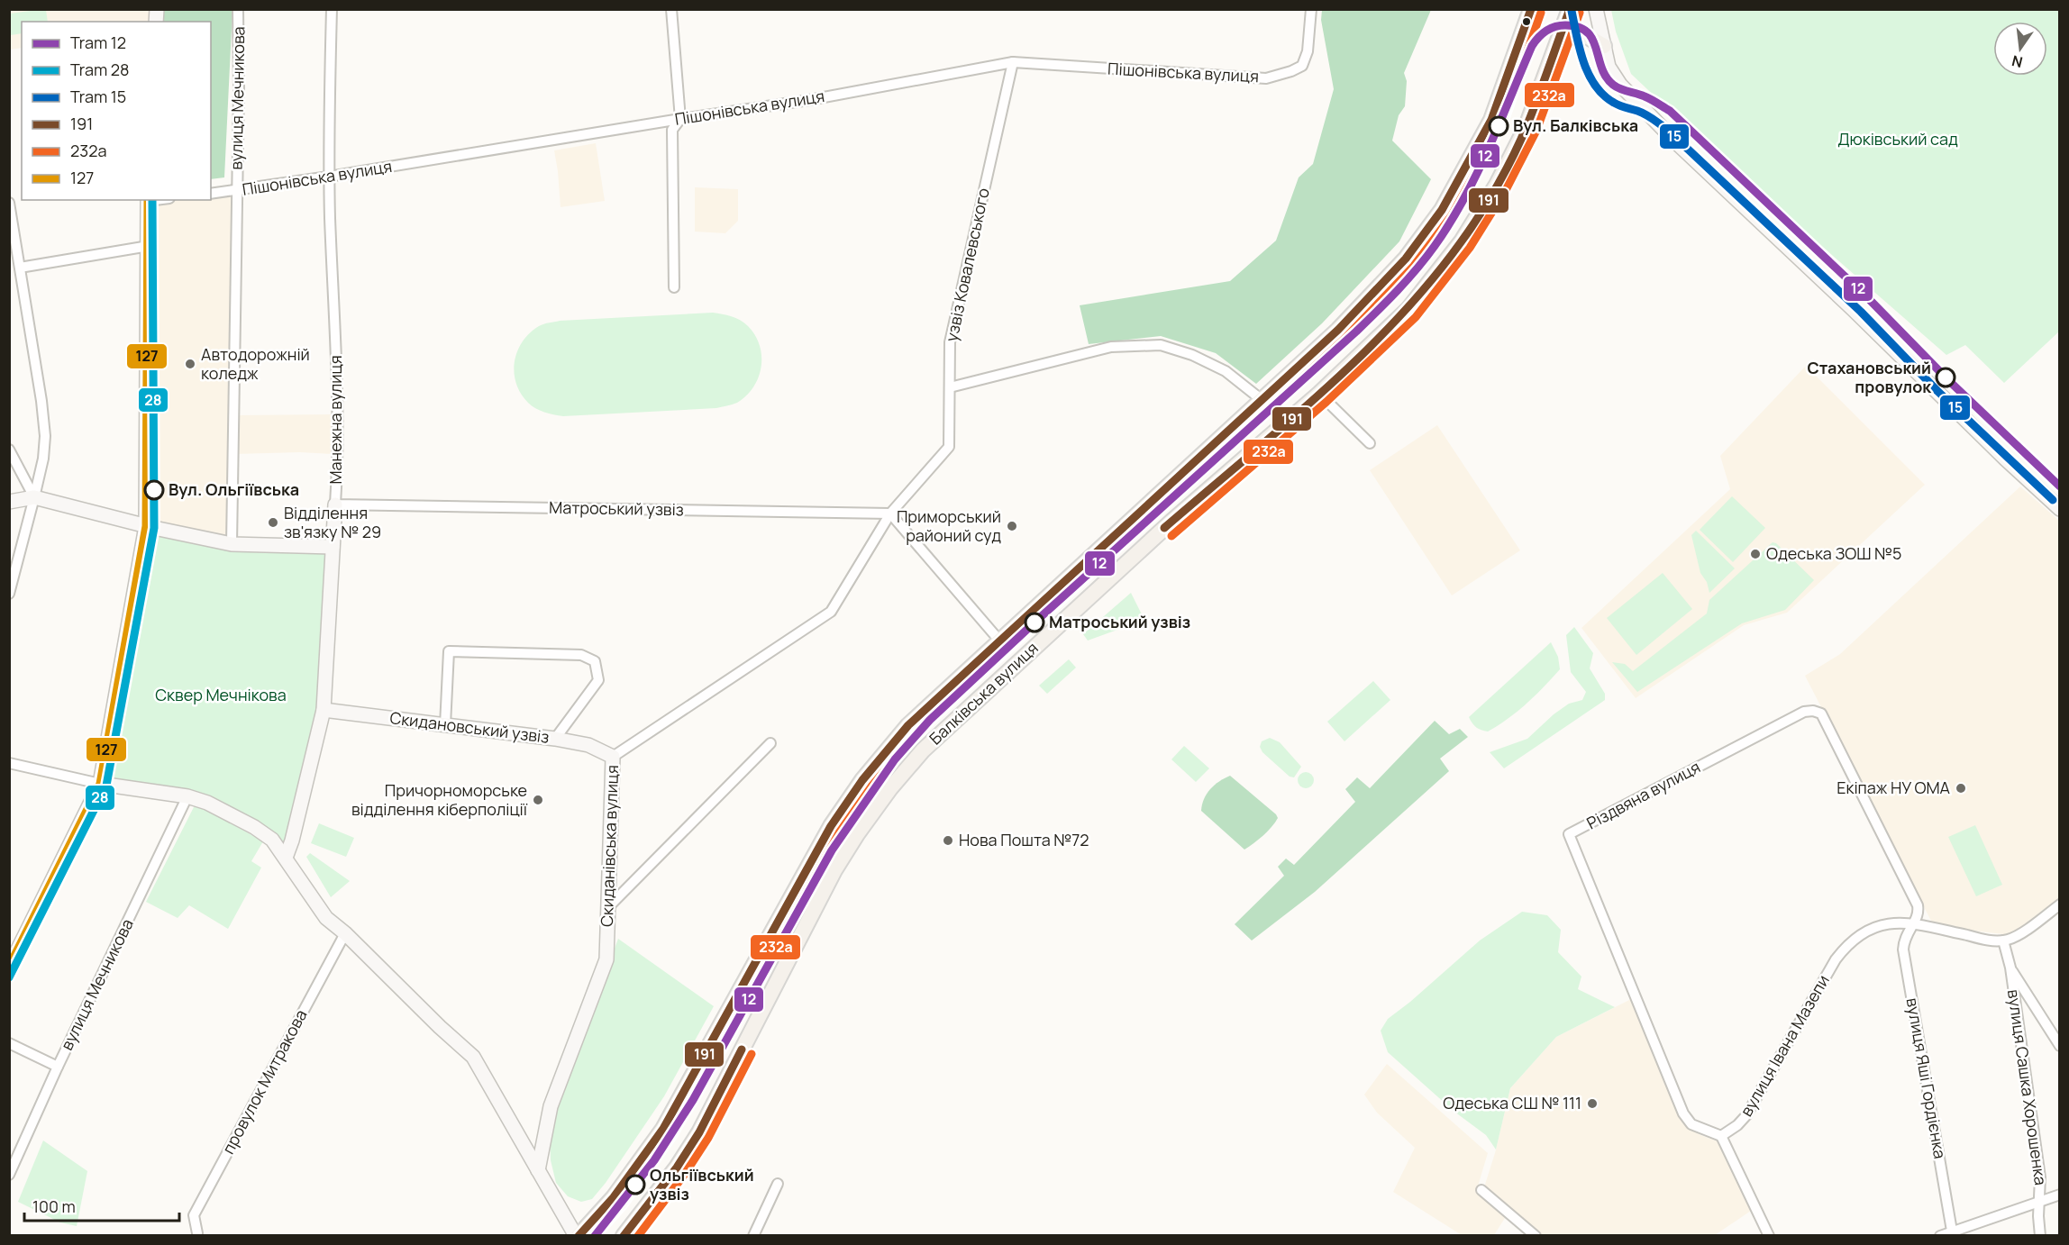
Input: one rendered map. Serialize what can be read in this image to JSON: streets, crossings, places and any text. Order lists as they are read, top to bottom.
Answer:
{
  "streets": {
    "main road": ["Балківська вулиця"],
    "street": [
      "Пішонівська вулиця",
      "вулиця Мечникова",
      "узвіз Ковалевського",
      "Манежна вулиця",
      "Матроський узвіз",
      "Скидановський узвіз",
      "Різдвяна вулиця",
      "Скиданівська вулиця",
      "вулиця Івана Мазепи",
      "вулиця Яші Гордієнка",
      "провулок Митракова",
      "вулиця Сашка Хорошенка"
    ]
  },
  "crossings": [
    ["Пішонівська вулиця", "вулиця Мечникова"],
    ["Пішонівська вулиця", "узвіз Ковалевського"],
    ["Пішонівська вулиця", "Манежна вулиця"],
    ["узвіз Ковалевського", "Матроський узвіз"],
    ["узвіз Ковалевського", "Скиданівська вулиця"],
    ["Манежна вулиця", "Матроський узвіз"],
    ["Манежна вулиця", "Скидановський узвіз"],
    ["Матроський узвіз", "Скиданівська вулиця"],
    ["Скидановський узвіз", "Скиданівська вулиця"],
    ["Різдвяна вулиця", "вулиця Івана Мазепи"],
    ["Різдвяна вулиця", "вулиця Яші Гордієнка"],
    ["вулиця Івана Мазепи", "вулиця Яші Гордієнка"],
    ["вулиця Івана Мазепи", "вулиця Сашка Хорошенка"]
  ],
  "parks": ["Дюківський сад", "Сквер Мечнікова"],
  "places": [
    "Вул. Балківська",
    "Автодорожній коледж",
    "Стахановський провулок",
    "Вул. Ольгіївська",
    "Відділення зв'язку № 29",
    "Приморський районий суд",
    "Одеська ЗОШ №5",
    "Матроський узвіз",
    "Екіпаж НУ ОМА",
    "Причорноморське відділення кіберполіції",
    "Нова Пошта №72",
    "Одеська СШ № 111",
    "Ольгіївський узвіз"
  ],
  "lines": [
    "transit line 191",
    "tram line 15",
    "transit line 232а",
    "tram line 12",
    "tram line 28",
    "transit line 127"
  ],
  "legend": [
    "Tram 12",
    "Tram 28",
    "Tram 15",
    "191",
    "232а",
    "127"
  ],
  "scale_bar": "100 m",
  "north": "bottom"
}
